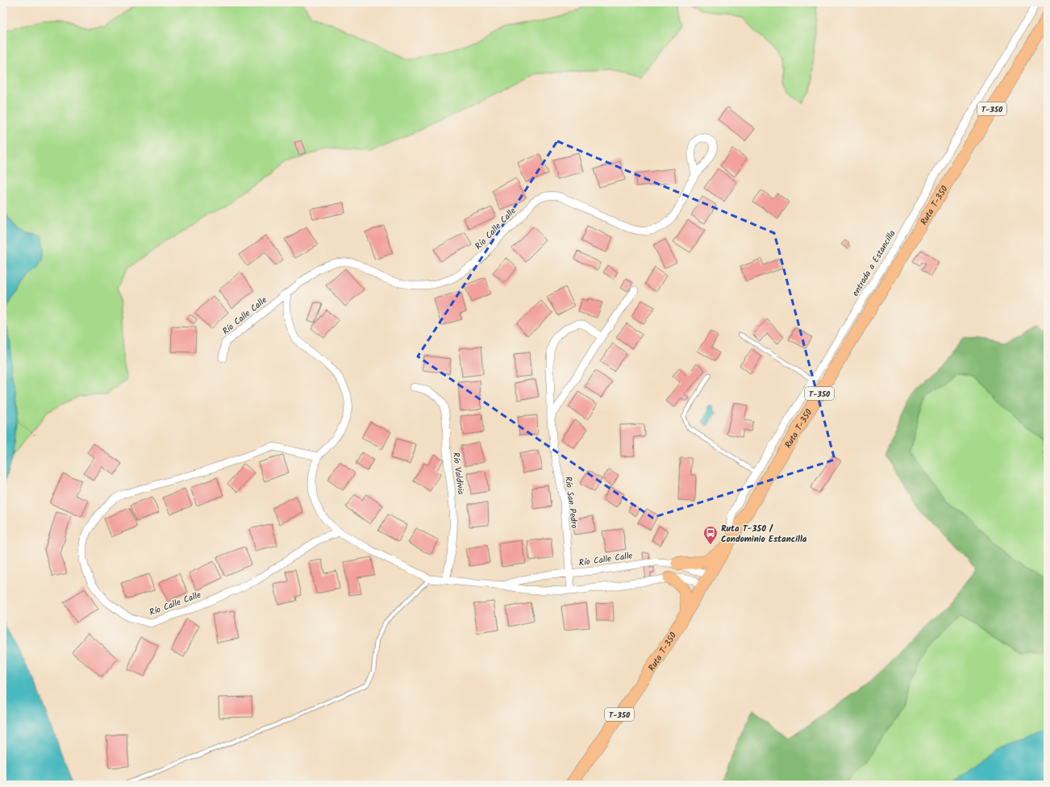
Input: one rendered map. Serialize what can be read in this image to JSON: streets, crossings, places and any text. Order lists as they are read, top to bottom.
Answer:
{
  "streets": {
    "main road": ["T-350", "Ruta T-350"],
    "street": [
      "Río Calle Calle",
      "entrada a Estancilla",
      "Río Valdivia",
      "Río San Pedro"
    ]
  },
  "crossings": [
    ["Ruta T-350", "Río Calle Calle"],
    ["Ruta T-350", "entrada a Estancilla"],
    ["Río Calle Calle", "Río Valdivia"],
    ["Río Calle Calle", "Río San Pedro"]
  ],
  "places": {
    "bus stop": ["Ruta T-350 / Condominio Estancilla"]
  }
}
